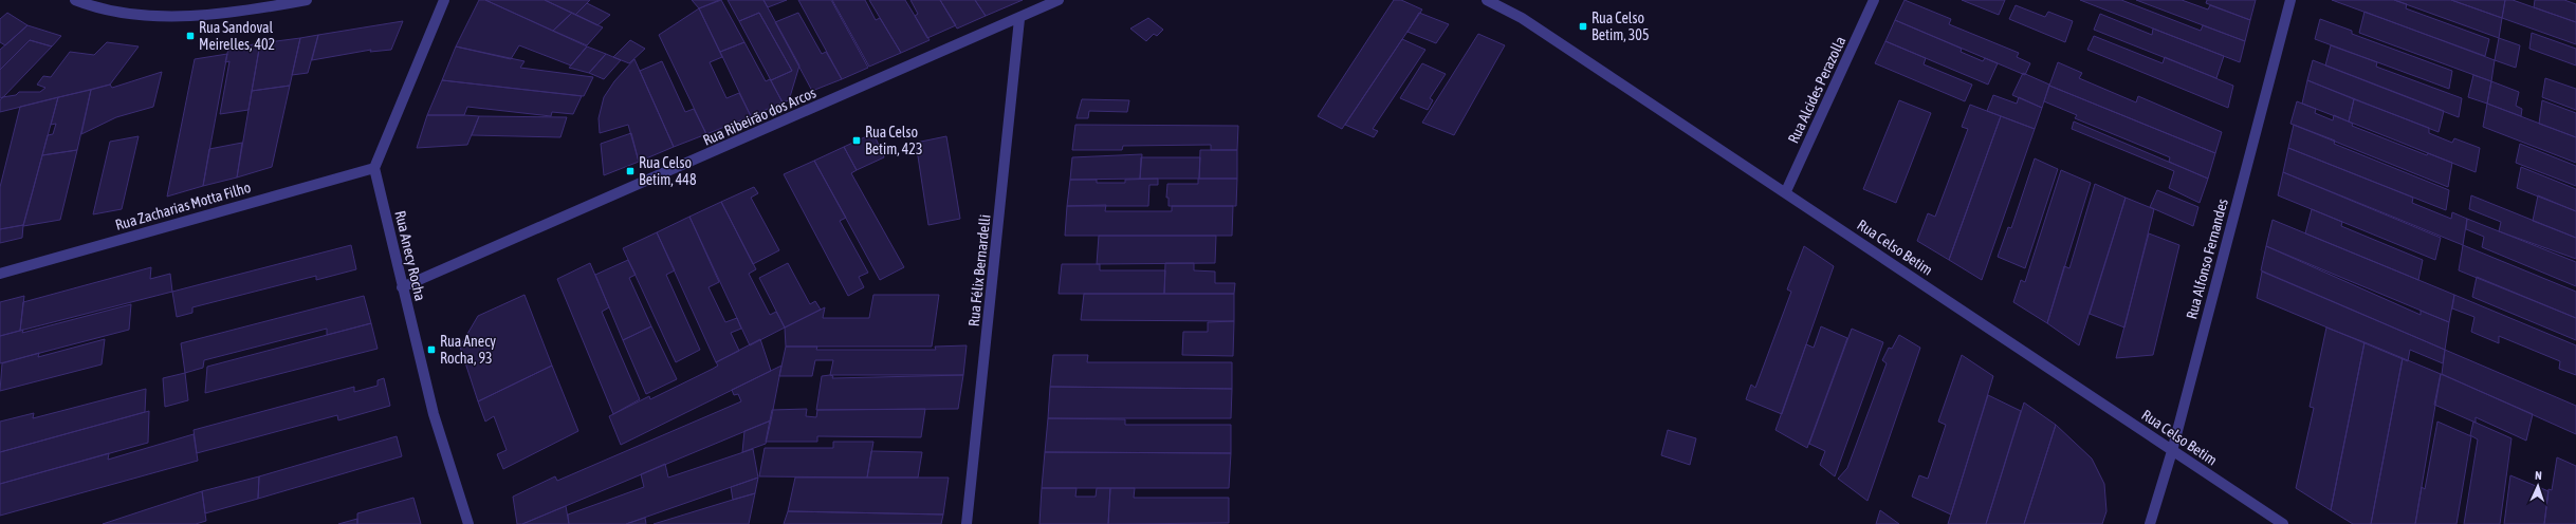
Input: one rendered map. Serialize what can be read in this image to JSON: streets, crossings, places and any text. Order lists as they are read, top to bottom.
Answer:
{
  "streets": {
    "street": [
      "Rua Alcides Perazolla",
      "Rua Ribeirão dos Arcos",
      "Rua Zacharias Motta Filho",
      "Rua Celso Betim",
      "Rua Anecy Rocha",
      "Rua Alfonso Fernandes",
      "Rua Félix Bernardelli"
    ]
  },
  "crossings": [
    ["Rua Alcides Perazolla", "Rua Celso Betim"],
    ["Rua Ribeirão dos Arcos", "Rua Anecy Rocha"],
    ["Rua Ribeirão dos Arcos", "Rua Félix Bernardelli"],
    ["Rua Zacharias Motta Filho", "Rua Anecy Rocha"],
    ["Rua Celso Betim", "Rua Alfonso Fernandes"]
  ],
  "places": {
    "transit": [
      "Rua Celso Betim, 305",
      "Rua Sandoval Meirelles, 402",
      "Rua Celso Betim, 423",
      "Rua Celso Betim, 448",
      "Rua Anecy Rocha, 93"
    ]
  },
  "north": "top"
}
